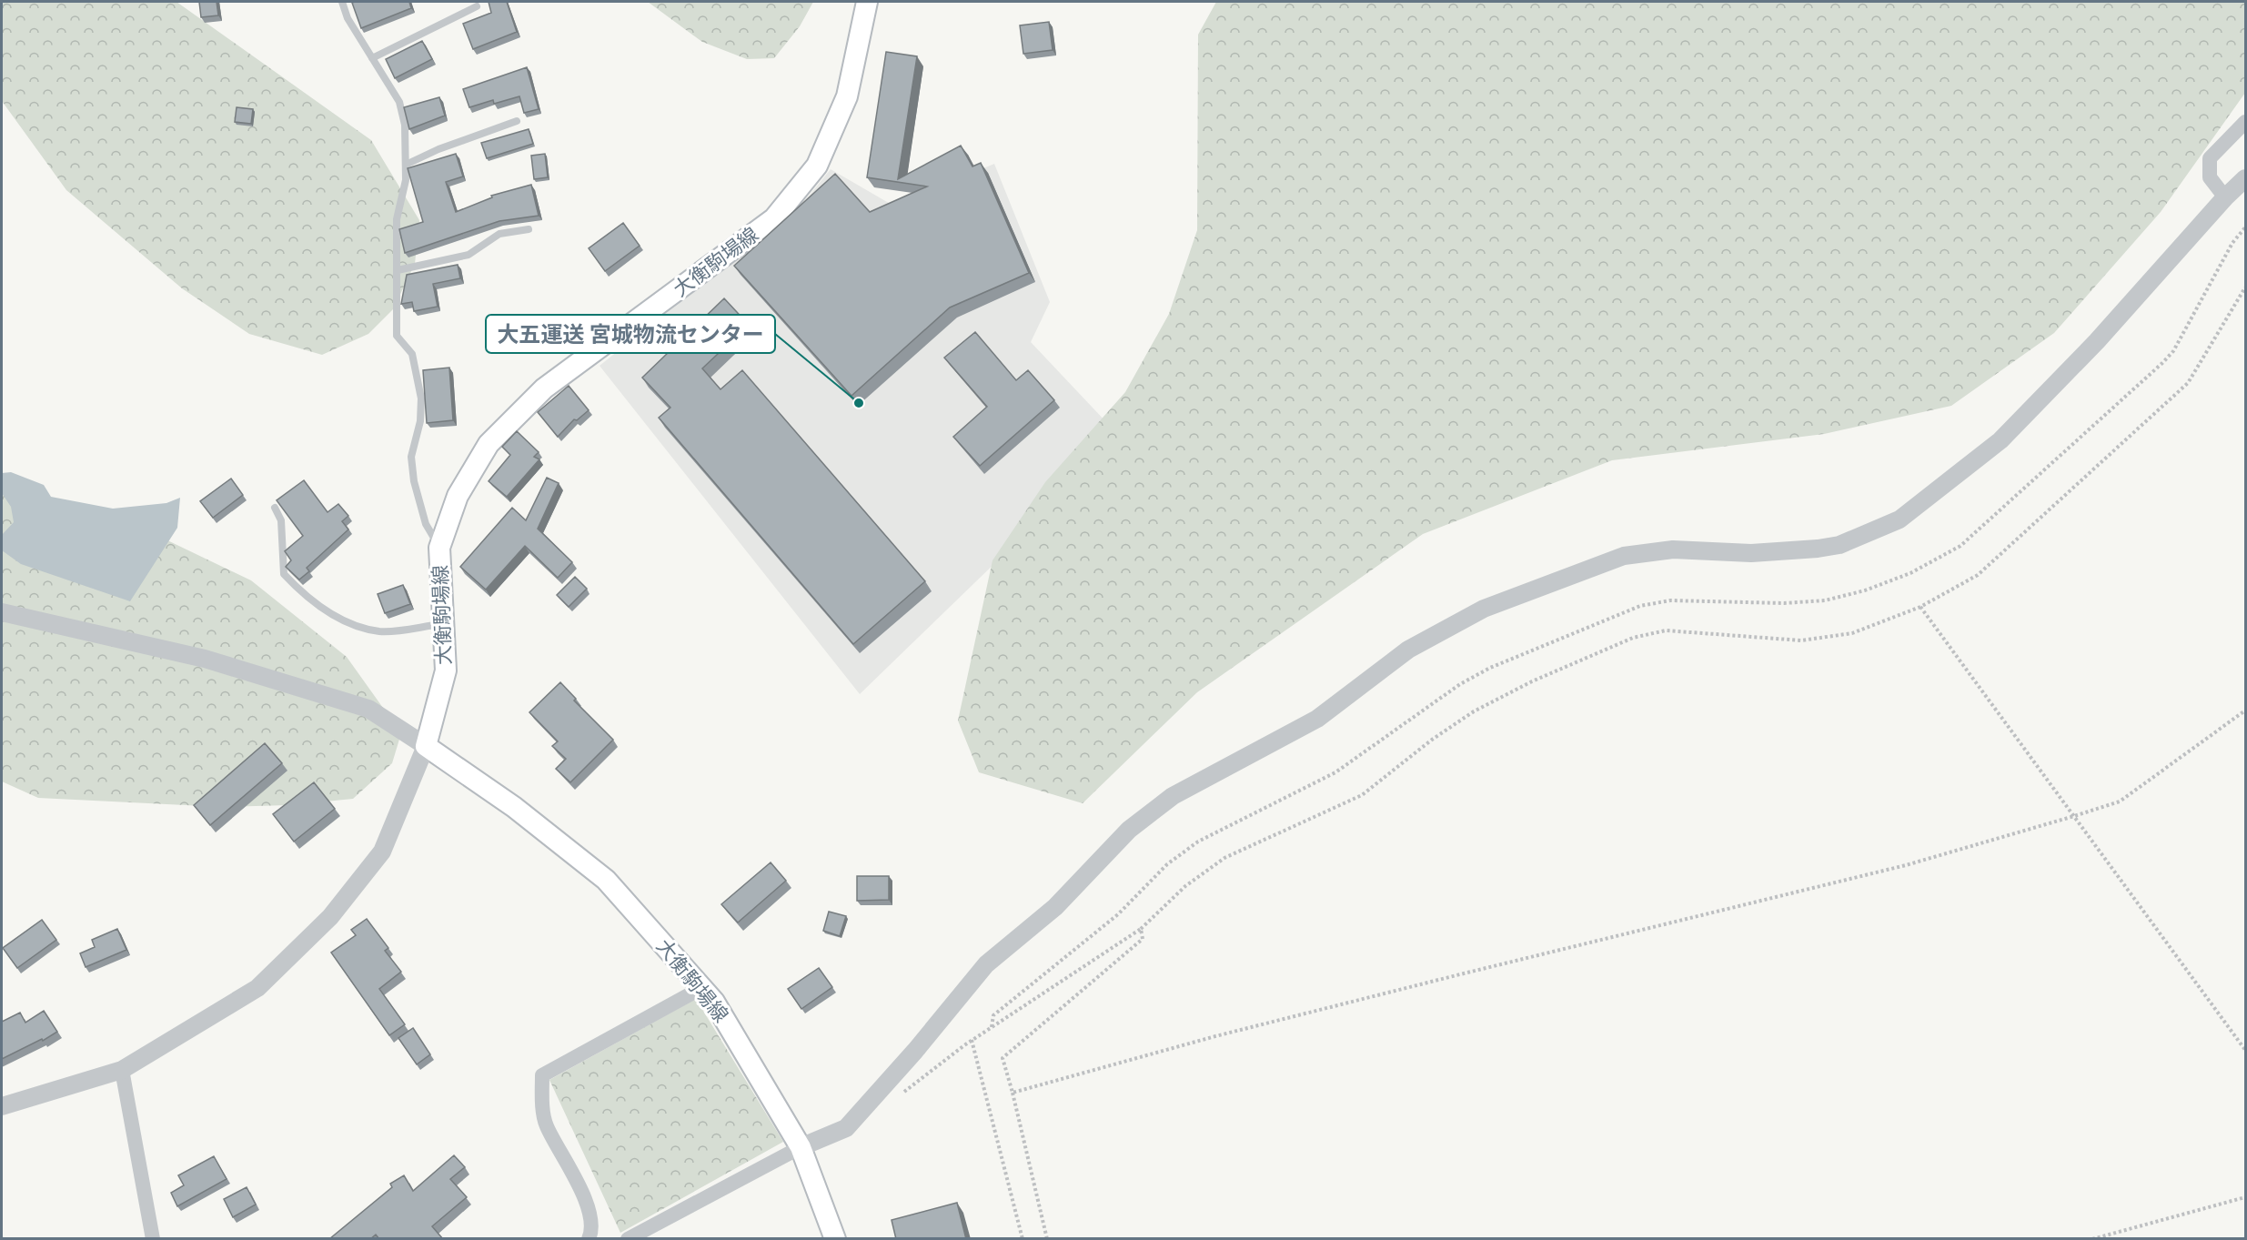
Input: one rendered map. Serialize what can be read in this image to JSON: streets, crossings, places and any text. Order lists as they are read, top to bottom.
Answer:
{
  "streets": {
    "main road": ["大衡駒場線"]
  },
  "places": ["大五運送 宮城物流センター"]
}
